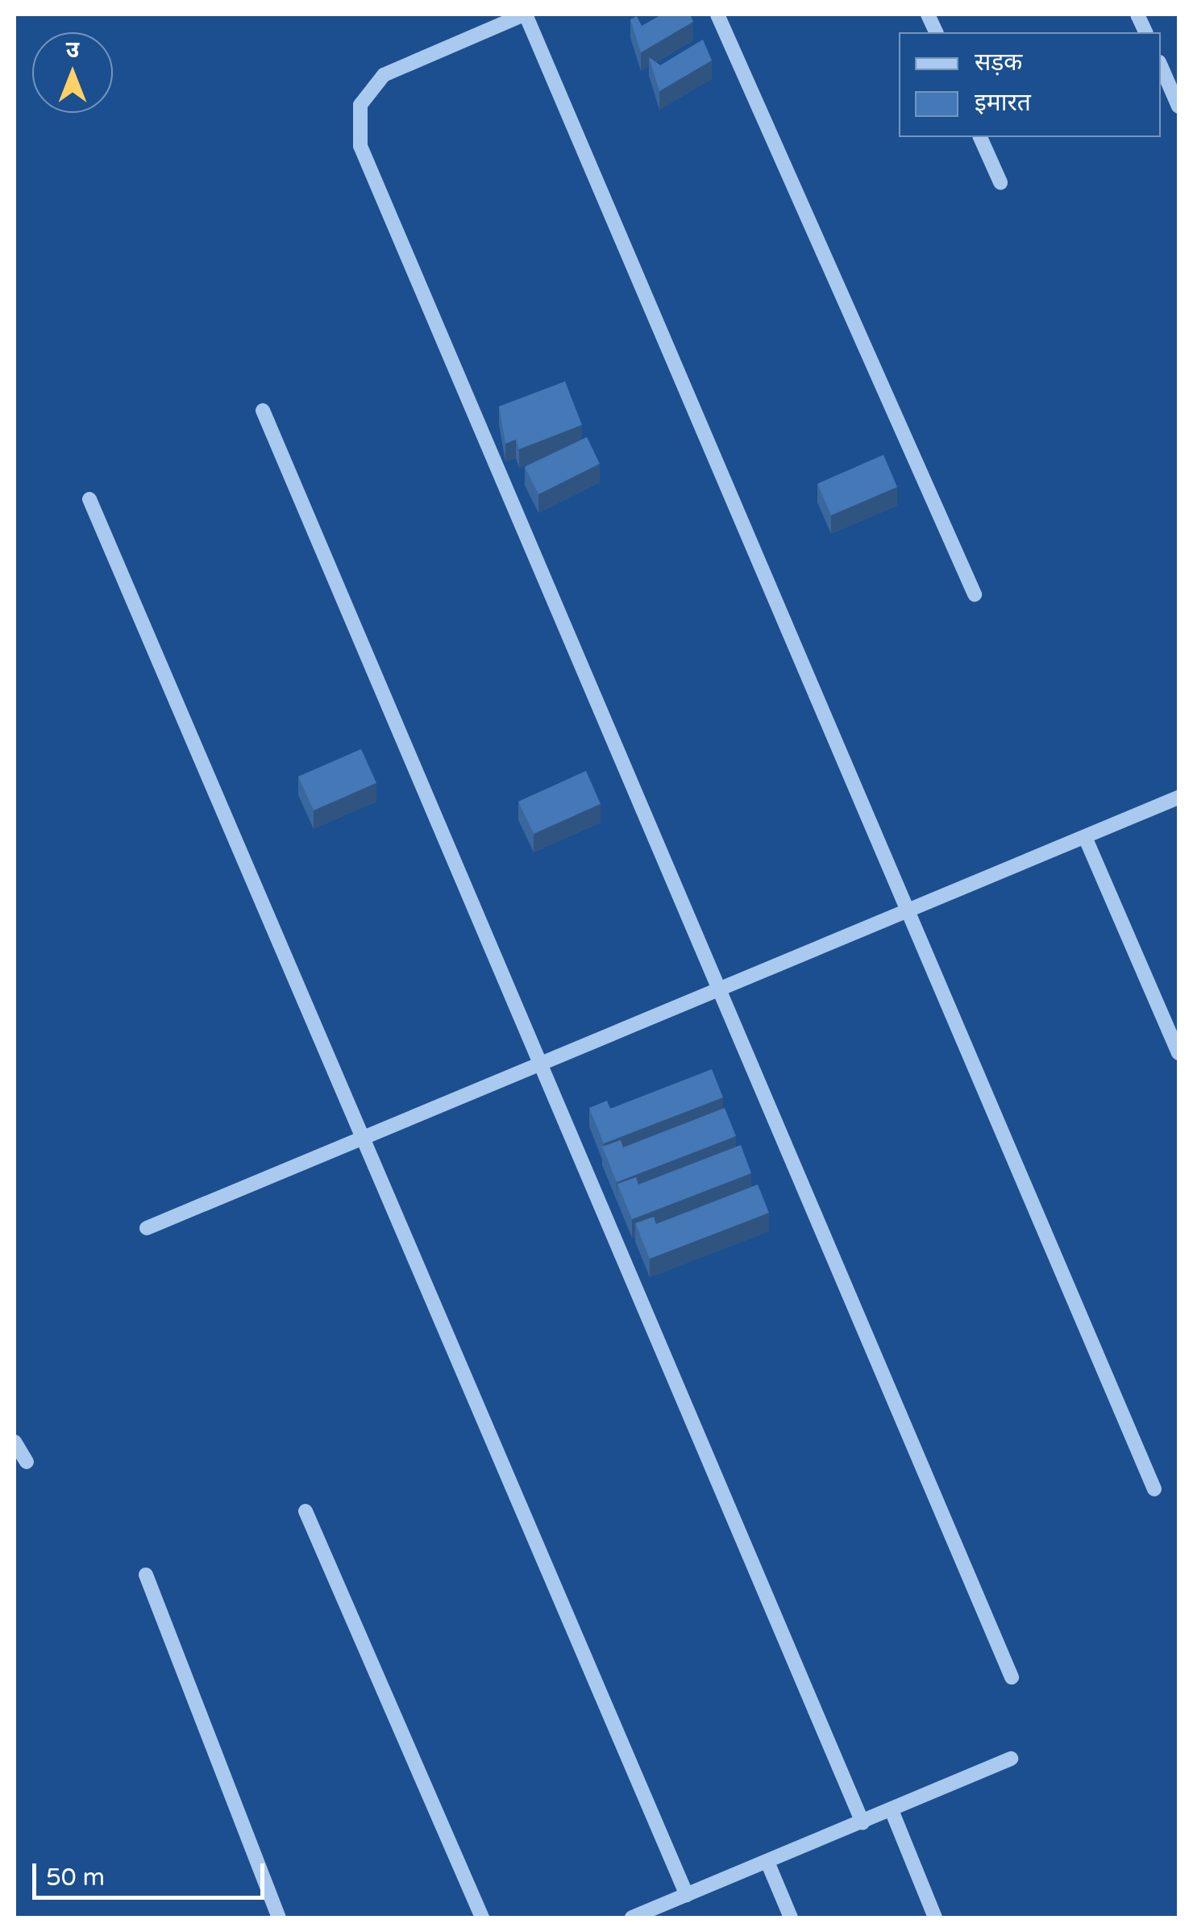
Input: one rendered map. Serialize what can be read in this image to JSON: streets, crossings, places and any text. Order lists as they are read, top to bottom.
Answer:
{
  "legend": ["सड़क", "इमारत"],
  "scale_bar": "50 m",
  "north": "top"
}
